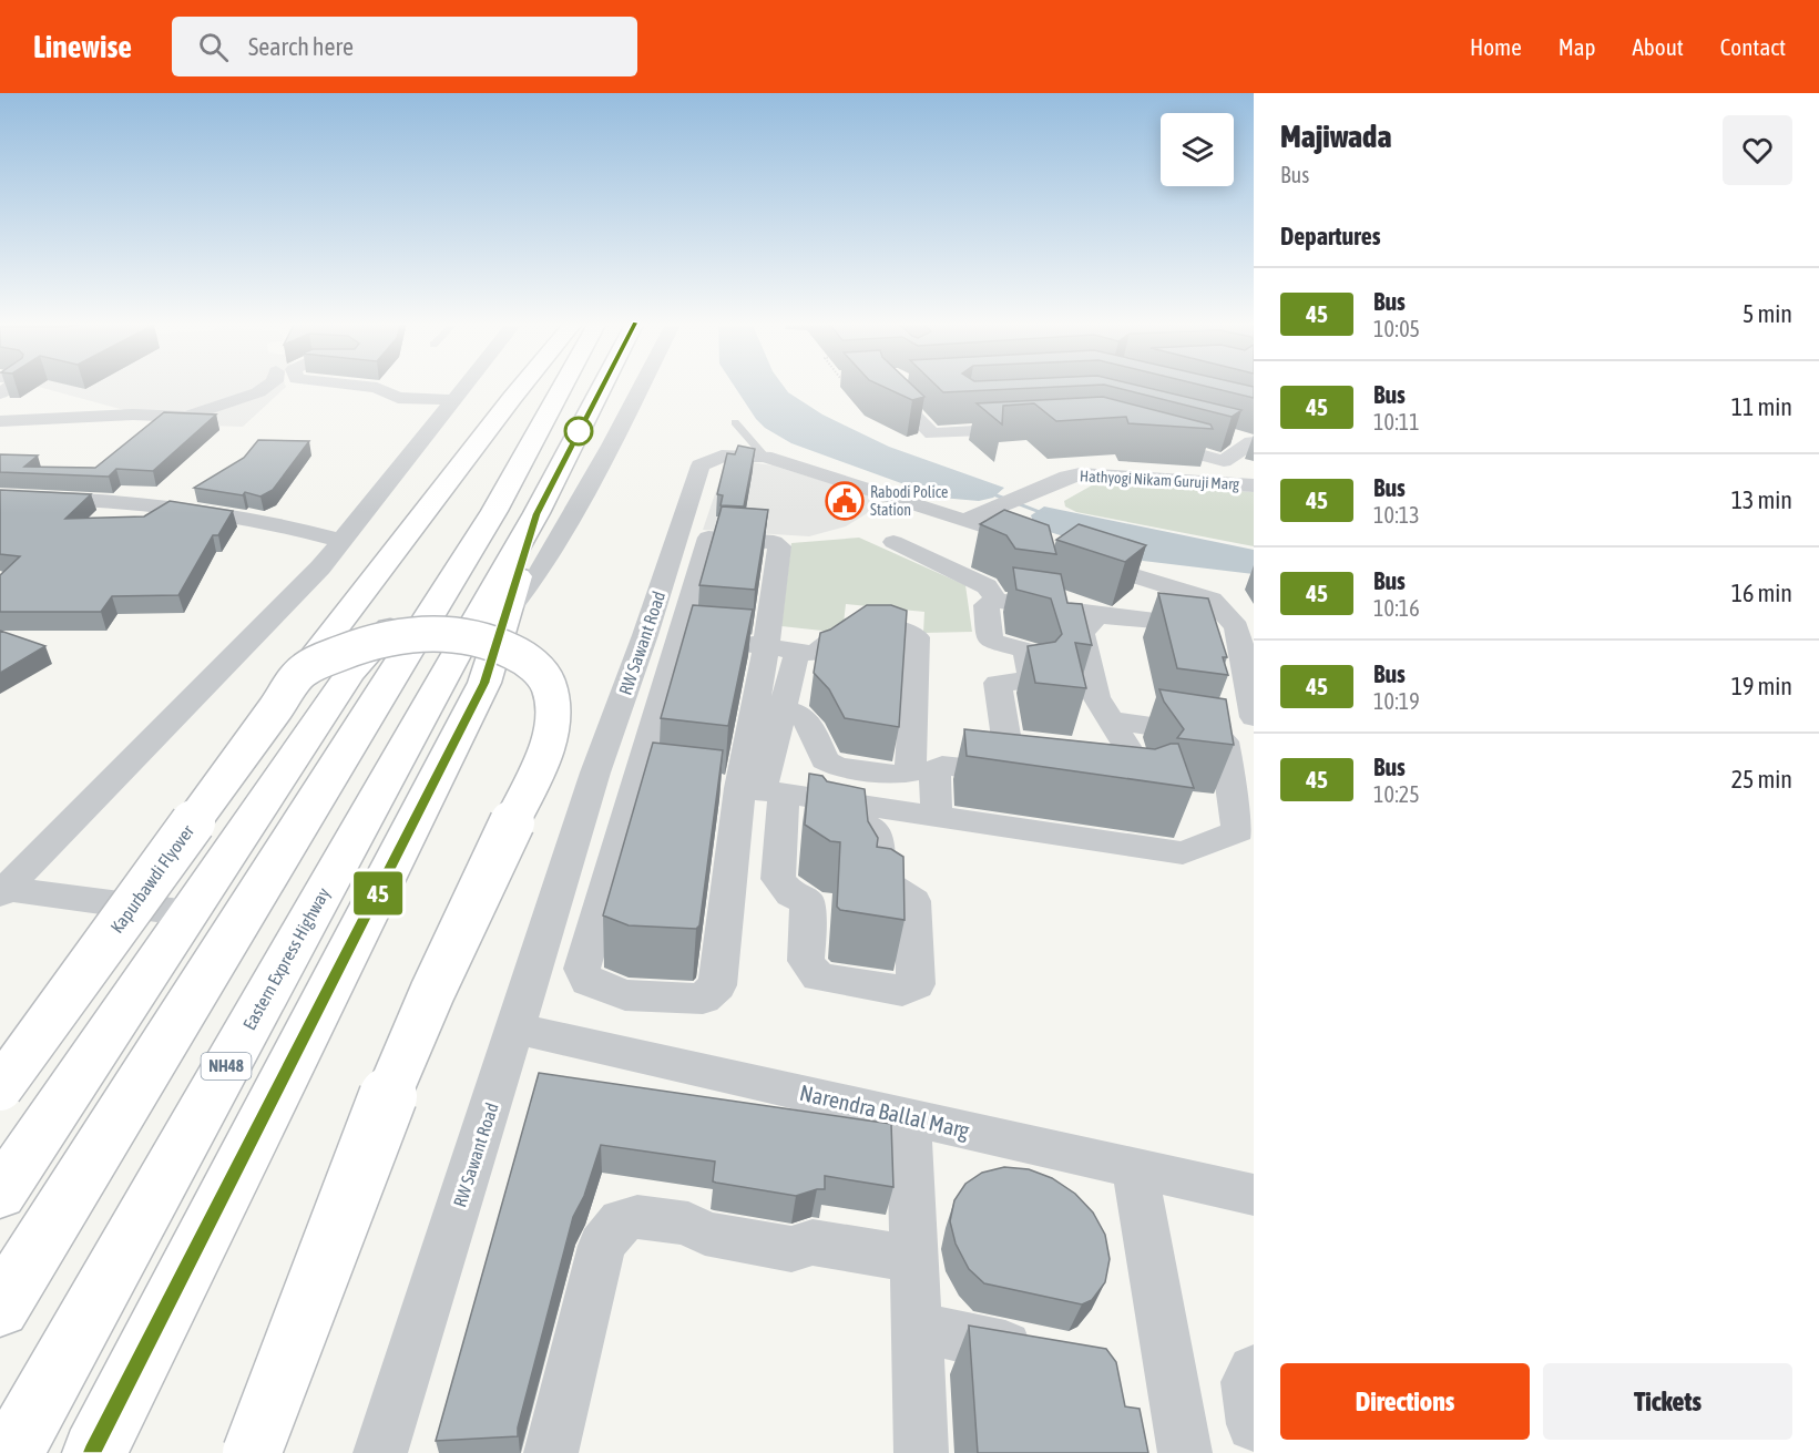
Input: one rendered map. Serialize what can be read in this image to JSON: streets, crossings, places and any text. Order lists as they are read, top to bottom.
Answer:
{
  "streets": {
    "highway": ["Kapurbawdi Flyover", "Eastern Express Highway", "NH48"],
    "street": ["Hathyogi Nikam Guruji Marg", "RW Sawant Road", "Narendra Ballal Marg"]
  },
  "crossings": [
    ["Hathyogi Nikam Guruji Marg", "RW Sawant Road"],
    ["RW Sawant Road", "Narendra Ballal Marg"]
  ],
  "places": {
    "public building": ["Rabodi Police Station"]
  },
  "lines": ["bus line 45"],
  "page": {
    "header": "Linewise",
    "search": "Search here",
    "nav": [
      "Home",
      "Map",
      "About",
      "Contact"
    ],
    "on_map": "45",
    "heading": [
      ["Majiwada", "Bus"],
      "Departures"
    ],
    "list": [
      {
        "mark": "45",
        "name": "Bus",
        "note": "10:05",
        "value": "5 min"
      },
      {
        "mark": "45",
        "name": "Bus",
        "note": "10:11",
        "value": "11 min"
      },
      {
        "mark": "45",
        "name": "Bus",
        "note": "10:13",
        "value": "13 min"
      },
      {
        "mark": "45",
        "name": "Bus",
        "note": "10:16",
        "value": "16 min"
      },
      {
        "mark": "45",
        "name": "Bus",
        "note": "10:19",
        "value": "19 min"
      },
      {
        "mark": "45",
        "name": "Bus",
        "note": "10:25",
        "value": "25 min"
      }
    ],
    "buttons": ["Directions", "Tickets"]
  }
}
